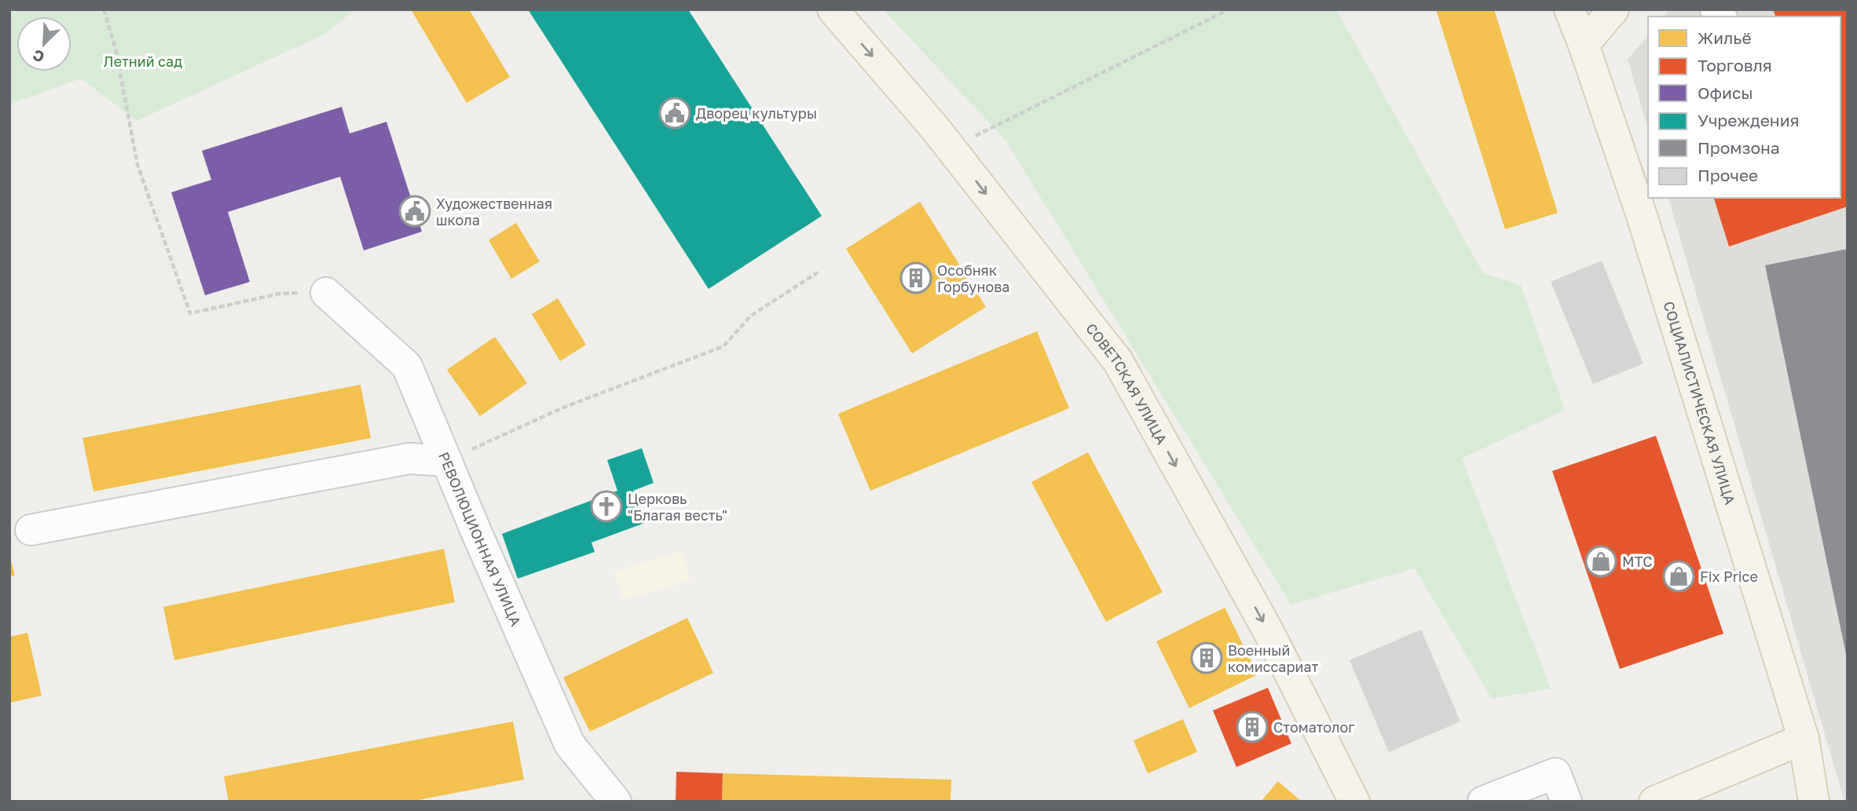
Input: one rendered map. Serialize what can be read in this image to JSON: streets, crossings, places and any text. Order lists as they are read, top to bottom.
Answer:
{
  "streets": {
    "main road": ["СОВЕТСКАЯ УЛИЦА", "СОЦИАЛИСТИЧЕСКАЯ УЛИЦА"],
    "lane": ["РЕВОЛЮЦИОННАЯ УЛИЦА"]
  },
  "one_way": ["СОВЕТСКАЯ УЛИЦА"],
  "parks": ["Летний сад"],
  "places": {
    "public building": ["Дворец культуры", "Художественная школа"],
    "building": ["Особняк Горбунова", "Военный комиссариат", "Стоматолог"],
    "church": ["Церковь \"Благая весть\""],
    "shop": ["МТС", "Fix Price"]
  },
  "legend": [
    "Жильё",
    "Торговля",
    "Офисы",
    "Учреждения",
    "Промзона",
    "Прочее"
  ],
  "north": "bottom left"
}
